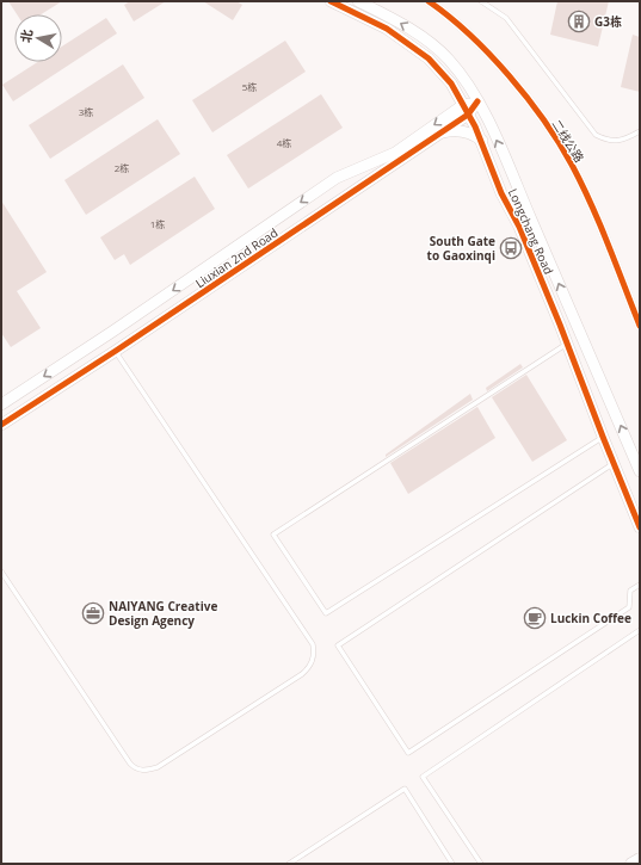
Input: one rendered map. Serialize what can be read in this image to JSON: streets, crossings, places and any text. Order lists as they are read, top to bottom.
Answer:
{
  "streets": {
    "street": ["二线公路", "Longchang Road", "Liuxian 2nd Road"]
  },
  "crossings": [
    ["Longchang Road", "Liuxian 2nd Road"]
  ],
  "places": {
    "building": ["G3栋"],
    "bus stop": ["South Gate to Gaoxinqi"],
    "office": ["NAIYANG Creative Design Agency"],
    "cafe": ["Luckin Coffee"]
  },
  "house_numbers": [
    "5栋",
    "3栋",
    "4栋",
    "2栋",
    "1栋"
  ],
  "north": "left"
}
